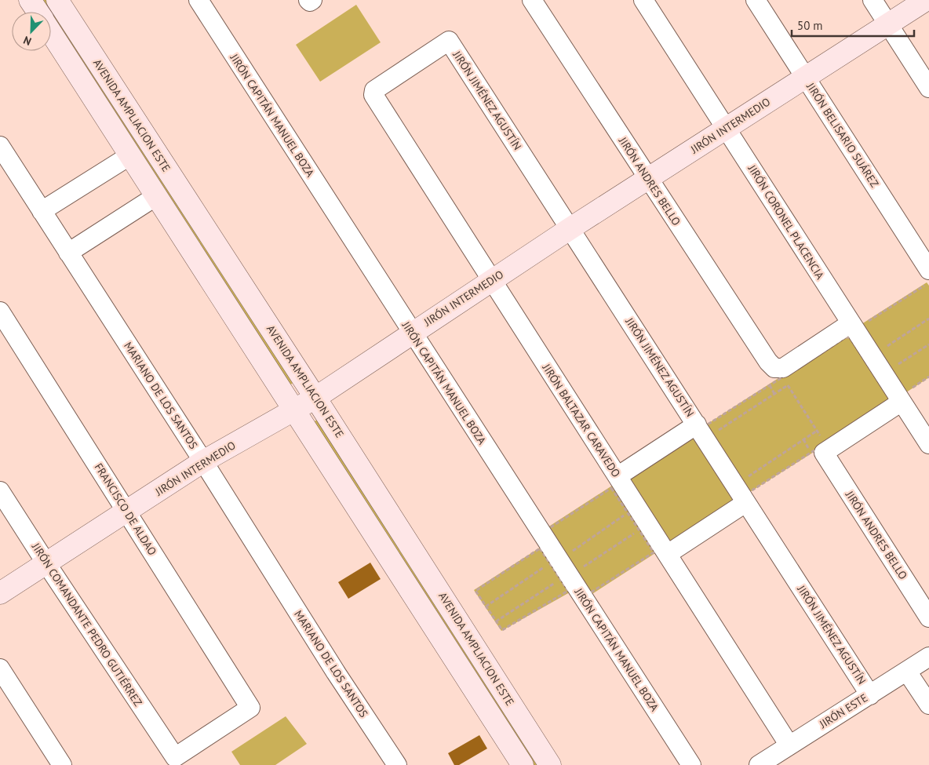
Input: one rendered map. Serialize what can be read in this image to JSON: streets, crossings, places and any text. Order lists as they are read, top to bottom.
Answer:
{
  "streets": {
    "main road": ["AVENIDA AMPLIACION ESTE", "JIRÓN INTERMEDIO"],
    "street": [
      "JIRÓN JIMÉNEZ AGUSTÍN",
      "JIRÓN CAPITÁN MANUEL BOZA",
      "JIRÓN BELISARIO SUÁREZ",
      "JIRÓN ANDRES BELLO",
      "JIRÓN CORONEL PLACENCIA",
      "MARIANO DE LOS SANTOS",
      "JIRÓN BALTAZAR CARAVEDO",
      "FRANCISCO DE ALDAO",
      "JIRÓN COMANDANTE PEDRO GUTIÉRREZ",
      "JIRÓN ESTE"
    ]
  },
  "crossings": [
    ["JIRÓN JIMÉNEZ AGUSTÍN", "JIRÓN INTERMEDIO"],
    ["JIRÓN JIMÉNEZ AGUSTÍN", "JIRÓN BALTAZAR CARAVEDO"],
    ["JIRÓN JIMÉNEZ AGUSTÍN", "JIRÓN ESTE"],
    ["AVENIDA AMPLIACION ESTE", "JIRÓN INTERMEDIO"],
    ["JIRÓN CAPITÁN MANUEL BOZA", "JIRÓN INTERMEDIO"],
    ["JIRÓN INTERMEDIO", "JIRÓN BELISARIO SUÁREZ"],
    ["JIRÓN INTERMEDIO", "JIRÓN ANDRES BELLO"],
    ["JIRÓN INTERMEDIO", "JIRÓN CORONEL PLACENCIA"],
    ["JIRÓN INTERMEDIO", "MARIANO DE LOS SANTOS"],
    ["JIRÓN INTERMEDIO", "JIRÓN BALTAZAR CARAVEDO"],
    ["JIRÓN INTERMEDIO", "FRANCISCO DE ALDAO"],
    ["JIRÓN INTERMEDIO", "JIRÓN COMANDANTE PEDRO GUTIÉRREZ"],
    ["JIRÓN ANDRES BELLO", "JIRÓN CORONEL PLACENCIA"],
    ["JIRÓN BALTAZAR CARAVEDO", "JIRÓN ESTE"],
    ["FRANCISCO DE ALDAO", "JIRÓN COMANDANTE PEDRO GUTIÉRREZ"]
  ],
  "scale_bar": "50 m",
  "north": "bottom left"
}
